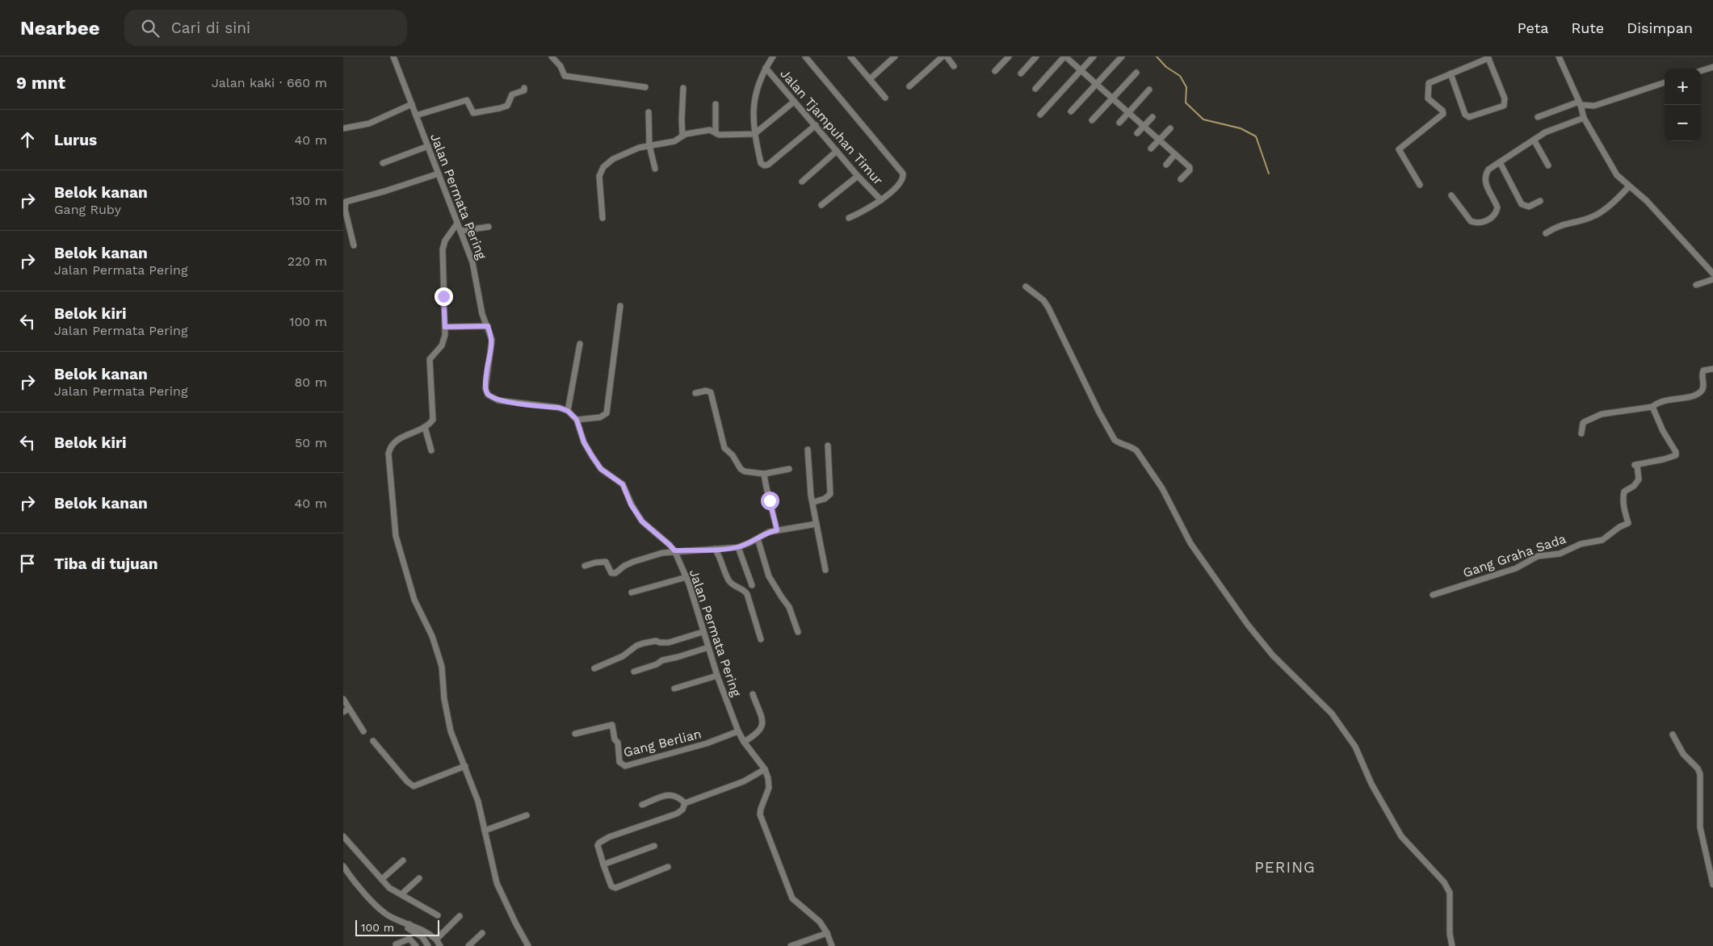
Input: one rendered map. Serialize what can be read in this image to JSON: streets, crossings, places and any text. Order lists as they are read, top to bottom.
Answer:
{
  "streets": {
    "street": [
      "Jalan Tjampuhan Timur",
      "Jalan Permata Pering",
      "Gang Graha Sada",
      "Gang Berlian"
    ]
  },
  "crossings": [
    ["Jalan Permata Pering", "Gang Berlian"]
  ],
  "districts": ["PERING"],
  "scale_bar": "100 m",
  "page": {
    "header": "Nearbee",
    "search": "Cari di sini",
    "nav": ["Peta", "Rute", "Disimpan"],
    "heading": ["9 mnt", "Jalan kaki · 660 m"],
    "map_buttons": ["+", "−"],
    "list": [
      ["Lurus", "40 m"],
      ["Belok kanan", "Gang Ruby", "130 m"],
      ["Belok kanan", "Jalan Permata Pering", "220 m"],
      ["Belok kiri", "Jalan Permata Pering", "100 m"],
      ["Belok kanan", "Jalan Permata Pering", "80 m"],
      ["Belok kiri", "50 m"],
      ["Belok kanan", "40 m"],
      "Tiba di tujuan"
    ],
    "scale": "100 m"
  }
}
